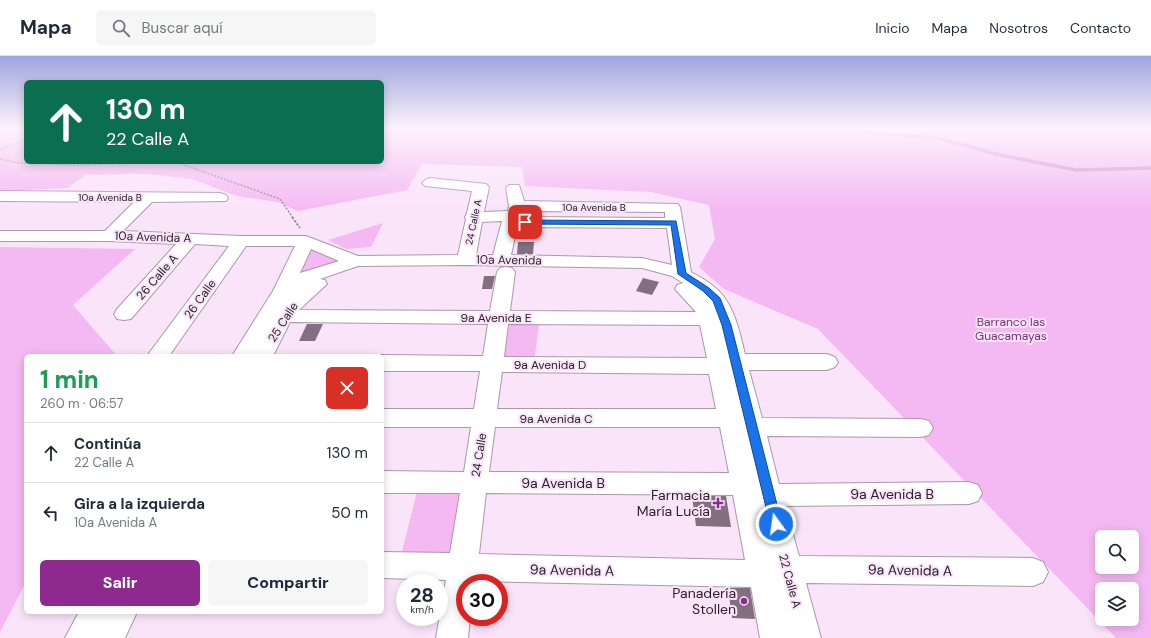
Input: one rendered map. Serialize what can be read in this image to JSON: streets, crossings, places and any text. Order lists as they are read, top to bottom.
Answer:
{
  "streets": {
    "street": [
      "10a Avenida B",
      "24 Calle A",
      "10a Avenida A",
      "10a Avenida",
      "26 Calle A",
      "26 Calle",
      "9a Avenida E",
      "25 Calle",
      "9a Avenida D",
      "9a Avenida C",
      "24 Calle",
      "9a Avenida B",
      "9a Avenida A",
      "22 Calle A"
    ]
  },
  "crossings": [
    ["24 Calle A", "10a Avenida"],
    ["10a Avenida A", "26 Calle A"],
    ["10a Avenida A", "26 Calle"],
    ["10a Avenida A", "25 Calle"],
    ["10a Avenida", "9a Avenida E"],
    ["10a Avenida", "25 Calle"],
    ["10a Avenida", "24 Calle"],
    ["10a Avenida", "22 Calle A"],
    ["9a Avenida E", "25 Calle"],
    ["9a Avenida E", "24 Calle"],
    ["9a Avenida E", "22 Calle A"],
    ["9a Avenida D", "24 Calle"],
    ["9a Avenida D", "22 Calle A"],
    ["9a Avenida C", "24 Calle"],
    ["9a Avenida C", "22 Calle A"],
    ["24 Calle", "9a Avenida B"],
    ["24 Calle", "9a Avenida A"],
    ["24 Calle", "22 Calle A"],
    ["9a Avenida B", "22 Calle A"],
    ["9a Avenida A", "22 Calle A"]
  ],
  "parks": ["Barranco las Guacamayas"],
  "places": {
    "health": ["Farmacia María Lucía"],
    "other": ["Panadería Stollen"]
  },
  "page": {
    "header": "Mapa",
    "search": "Buscar aquí",
    "nav": [
      "Inicio",
      "Mapa",
      "Nosotros",
      "Contacto"
    ],
    "turn": ["130 m", "22 Calle A"],
    "heading": ["1 min", "260 m · 06:57"],
    "list": [
      {
        "name": "Continúa",
        "note": "22 Calle A",
        "value": "130 m"
      },
      {
        "name": "Gira a la izquierda",
        "note": "10a Avenida A",
        "value": "50 m"
      }
    ],
    "buttons": ["Salir", "Compartir"],
    "speed": "28 km/h",
    "limit": "30"
  }
}
